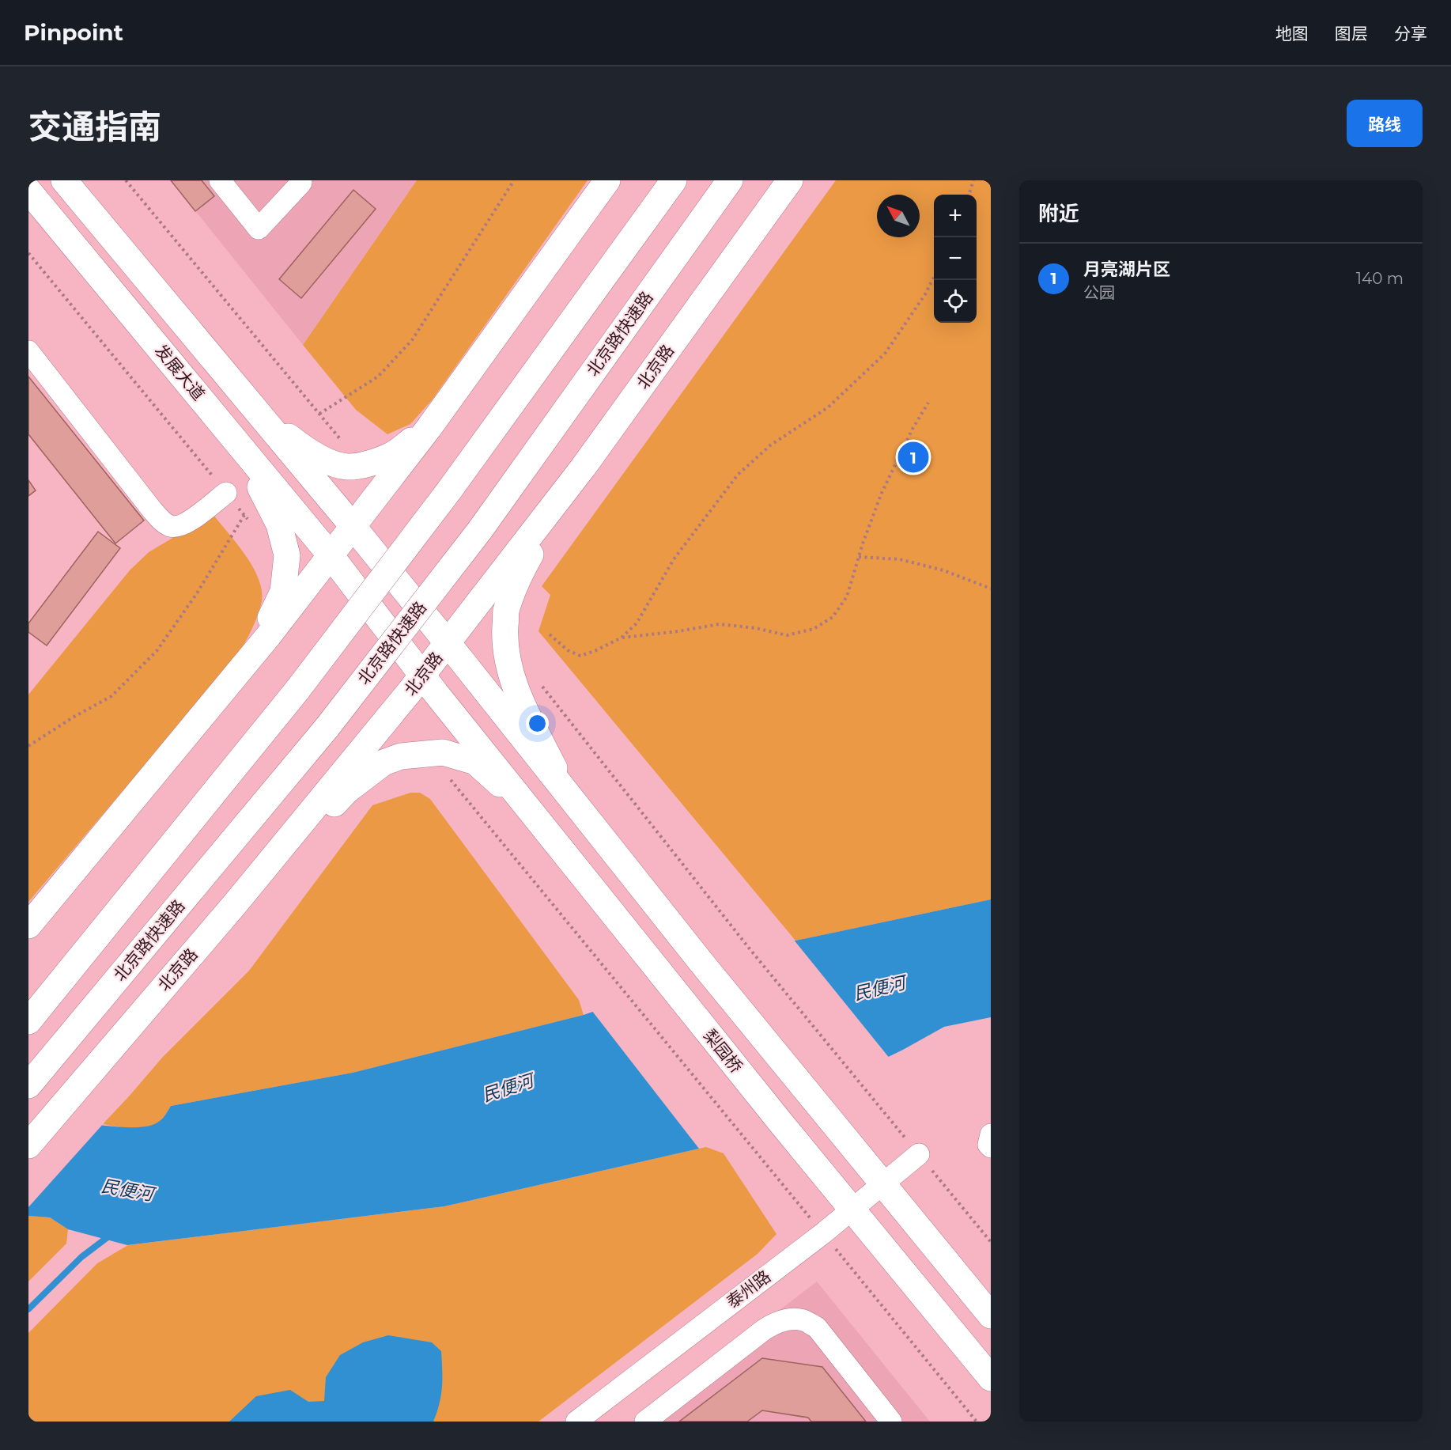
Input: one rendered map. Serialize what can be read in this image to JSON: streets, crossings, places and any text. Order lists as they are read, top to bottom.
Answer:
{
  "streets": {
    "main road": [
      "北京路快速路",
      "北京路",
      "发展大道",
      "梨园桥"
    ],
    "street": ["泰州路"]
  },
  "crossings": [
    ["北京路", "发展大道"],
    ["发展大道", "梨园桥"],
    ["梨园桥", "泰州路"]
  ],
  "water": ["民便河"],
  "north": "top left",
  "page": {
    "header": "Pinpoint",
    "nav": ["地图", "图层", "分享"],
    "title": "交通指南",
    "buttons": "路线",
    "heading": "附近",
    "map_buttons": ["+", "−"],
    "list": [
      {
        "mark": "1",
        "name": "月亮湖片区",
        "note": "公园",
        "value": "140 m"
      }
    ],
    "pins": "1"
  }
}
